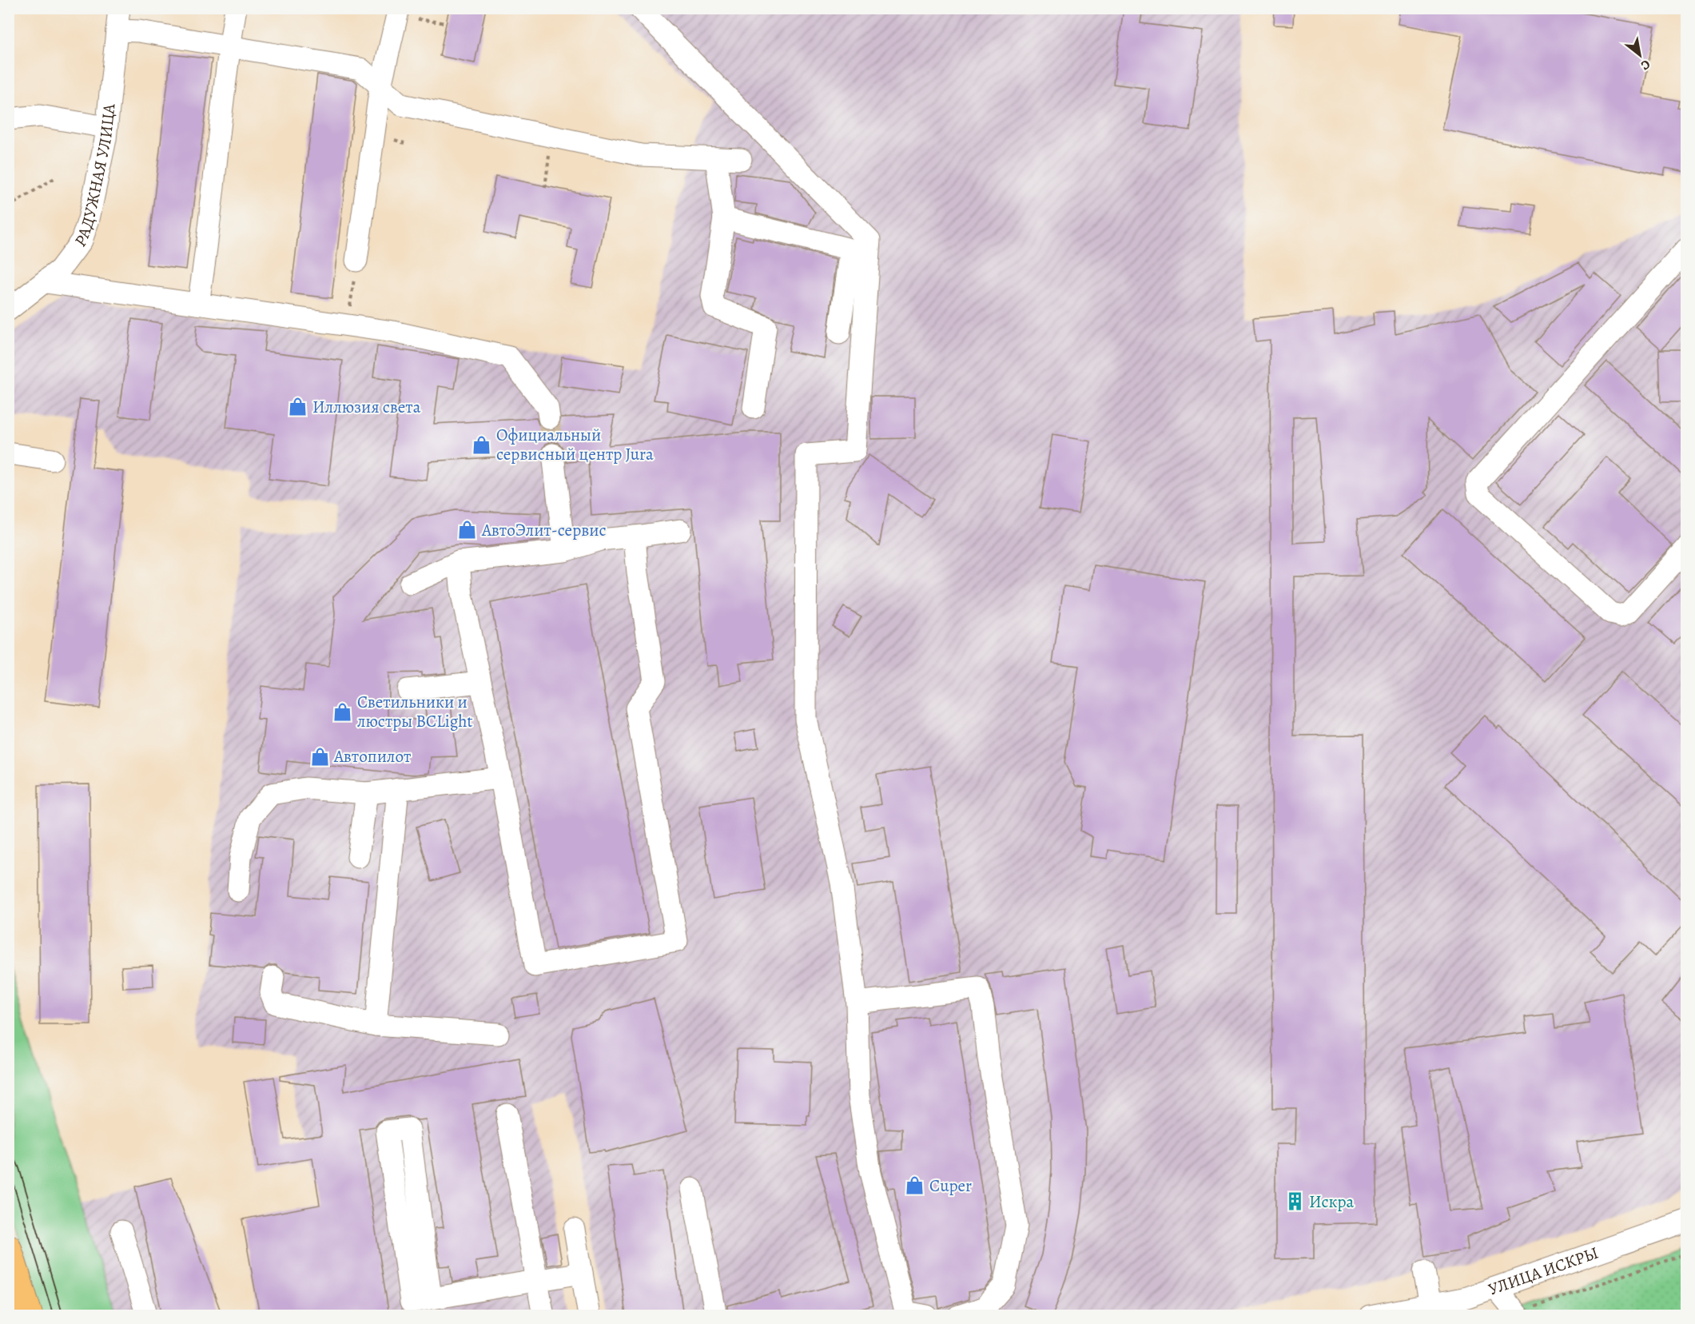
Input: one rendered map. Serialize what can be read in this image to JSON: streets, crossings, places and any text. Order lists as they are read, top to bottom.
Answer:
{
  "streets": {
    "street": ["РАДУЖНАЯ УЛИЦА", "УЛИЦА ИСКРЫ"]
  },
  "places": {
    "shop": [
      "Иллюзия света",
      "Официальный сервисный центр Jura",
      "АвтоЭлит-сервис",
      "Светильники и люстры BCLight",
      "Автопилот",
      "Cuper"
    ],
    "building": ["Искра"]
  },
  "north": "bottom right"
}
